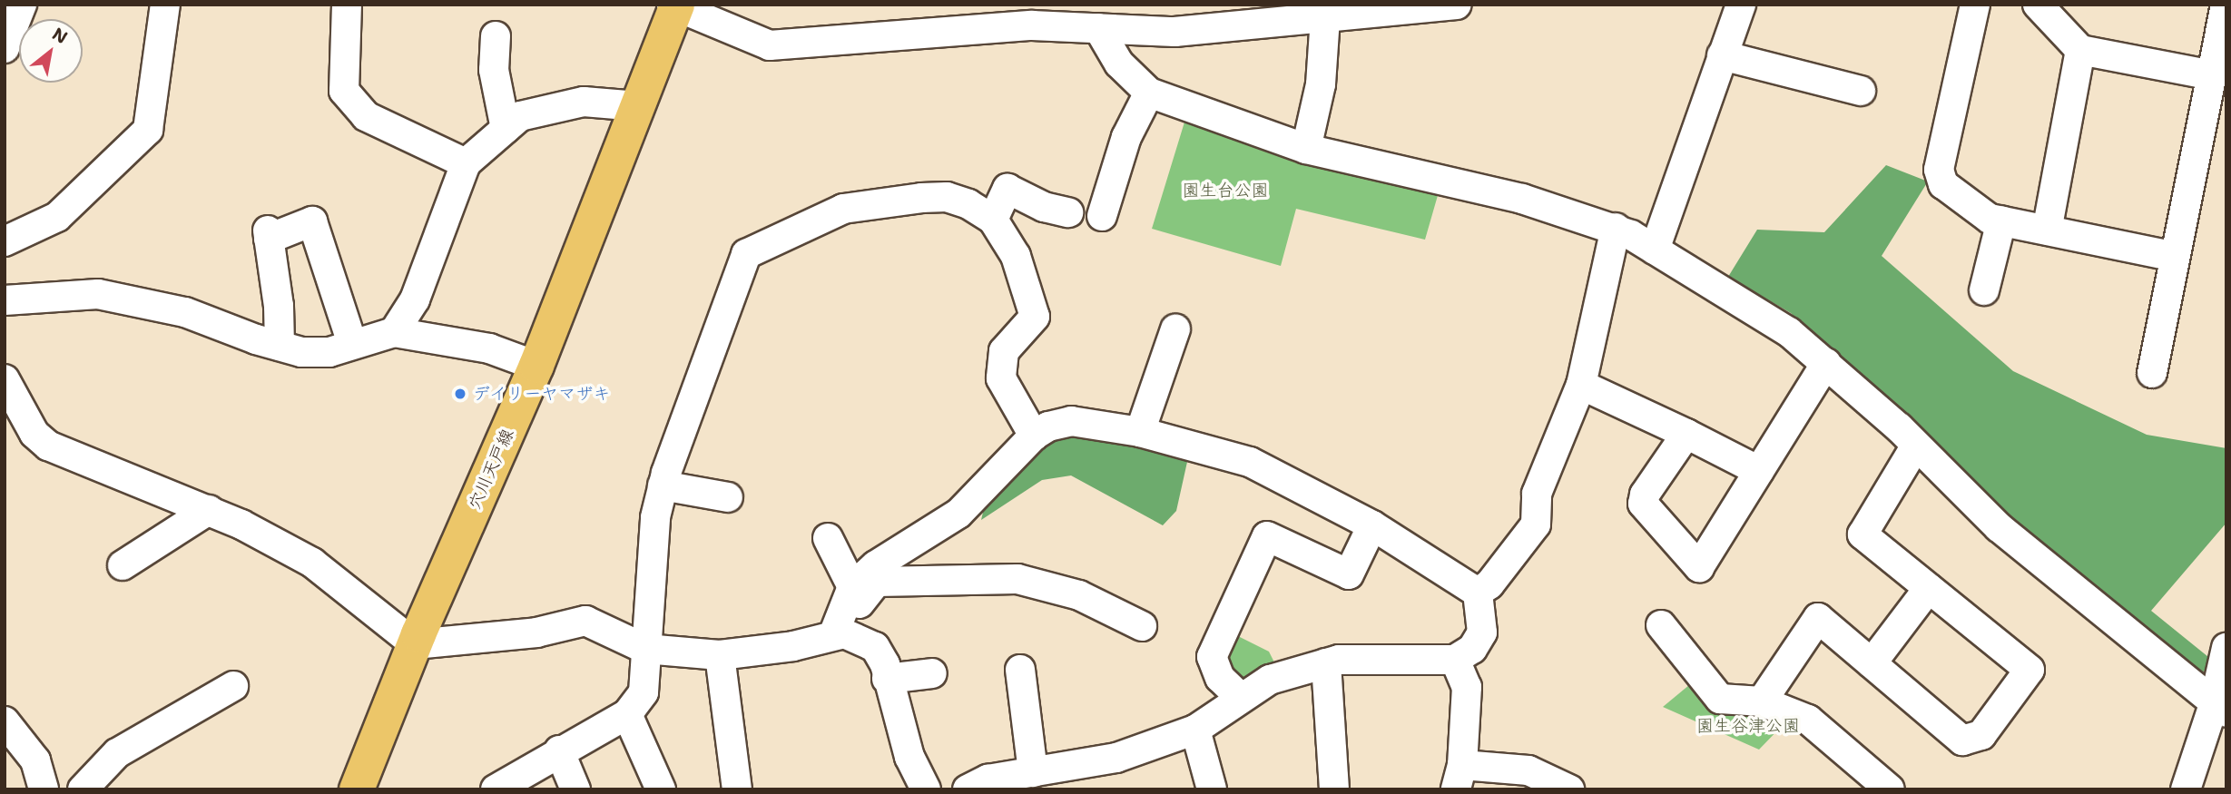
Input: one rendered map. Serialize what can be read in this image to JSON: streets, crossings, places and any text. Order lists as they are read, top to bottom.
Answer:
{
  "streets": {
    "main road": ["穴川天戸線"]
  },
  "parks": ["園生台公園", "園生谷津公園"],
  "places": ["デイリーヤマザキ"],
  "north": "top right"
}
